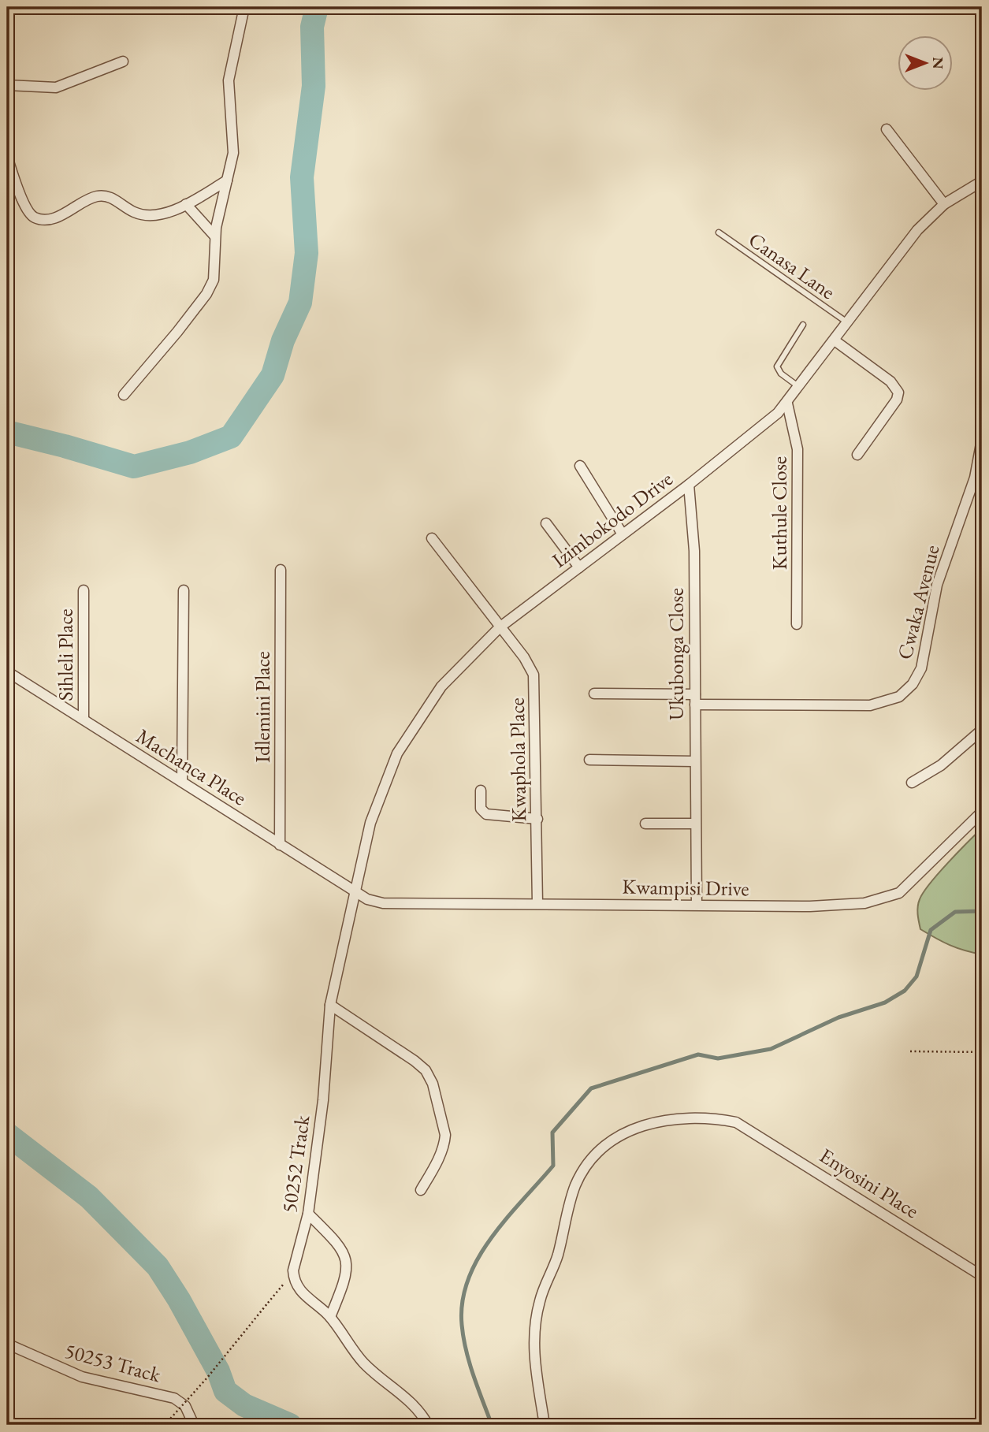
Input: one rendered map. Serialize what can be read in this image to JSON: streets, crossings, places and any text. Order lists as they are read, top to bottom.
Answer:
{
  "streets": {
    "street": [
      "Kuthule Close",
      "Izimbokodo Drive",
      "Cwaka Avenue",
      "Ukubonga Close",
      "Sihleli Place",
      "Idlemini Place",
      "Kwaphola Place",
      "Machanca Place",
      "Kwampisi Drive",
      "50252 Track",
      "Enyosini Place",
      "50253 Track"
    ],
    "lane": ["Canasa Lane"]
  },
  "crossings": [
    ["Canasa Lane", "Izimbokodo Drive"],
    ["Kuthule Close", "Izimbokodo Drive"],
    ["Izimbokodo Drive", "Ukubonga Close"],
    ["Izimbokodo Drive", "Kwaphola Place"],
    ["Izimbokodo Drive", "Machanca Place"],
    ["Izimbokodo Drive", "Kwampisi Drive"],
    ["Izimbokodo Drive", "50252 Track"],
    ["Cwaka Avenue", "Ukubonga Close"],
    ["Ukubonga Close", "Kwampisi Drive"],
    ["Sihleli Place", "Machanca Place"],
    ["Idlemini Place", "Machanca Place"],
    ["Kwaphola Place", "Kwampisi Drive"],
    ["Machanca Place", "Kwampisi Drive"],
    ["Machanca Place", "50252 Track"],
    ["Kwampisi Drive", "50252 Track"]
  ],
  "north": "right"
}
